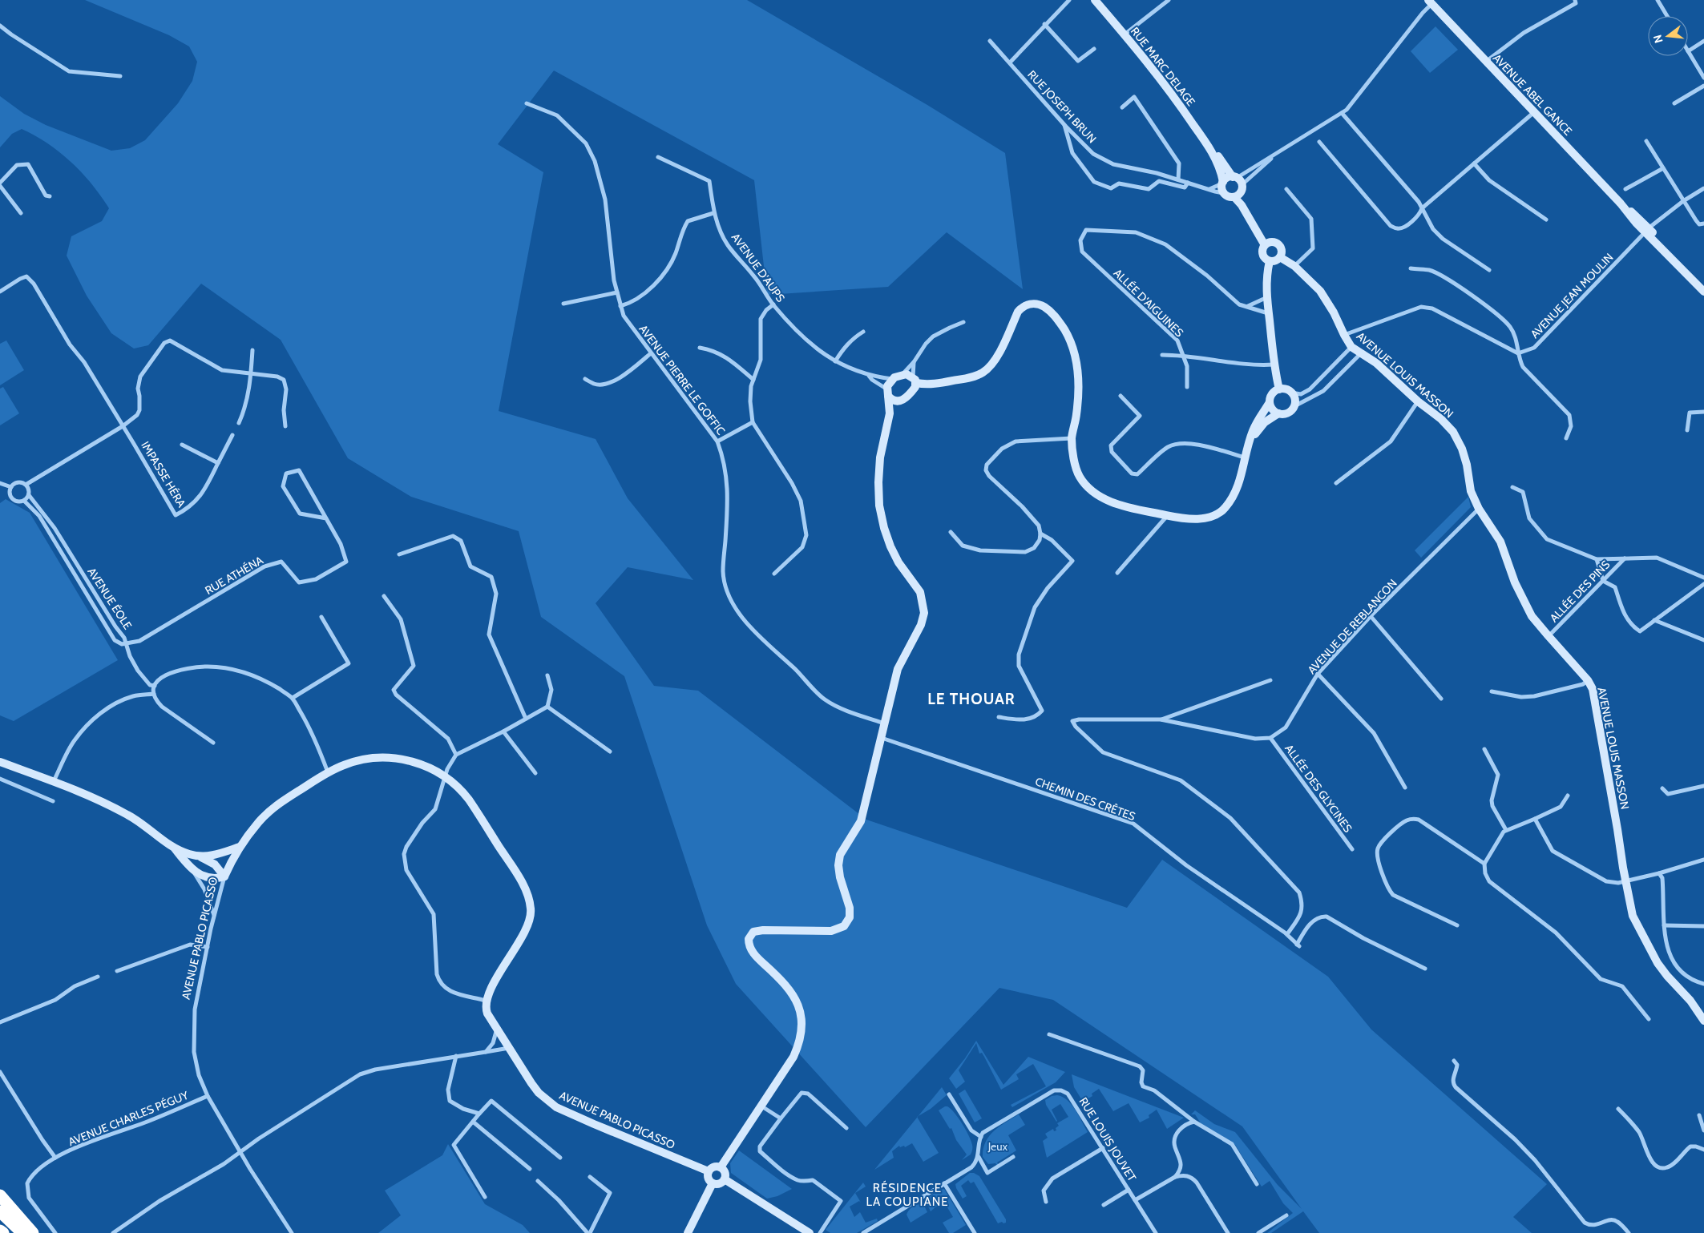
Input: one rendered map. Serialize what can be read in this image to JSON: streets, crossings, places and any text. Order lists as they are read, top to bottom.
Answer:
{
  "streets": {
    "street": [
      "RUE MARC DELAGE",
      "AVENUE ABEL GANCE",
      "RUE JOSEPH BRUN",
      "AVENUE D'AUPS",
      "AVENUE JEAN MOULIN",
      "ALLÉE D'AIGUINES",
      "AVENUE LOUIS MASSON",
      "AVENUE PIERRE LE GOFFIC",
      "IMPASSE HÉRA",
      "RUE ATHÉNA",
      "ALLÉE DES PINS",
      "AVENUE ÉOLE",
      "AVENUE DE REBLANCON",
      "ALLÉE DES GLYCINES",
      "CHEMIN DES CRÊTES",
      "AVENUE PABLO PICASSO",
      "AVENUE CHARLES PÉGUY",
      "RUE LOUIS JOUVET"
    ]
  },
  "crossings": [
    ["RUE MARC DELAGE", "RUE JOSEPH BRUN"],
    ["AVENUE ABEL GANCE", "AVENUE JEAN MOULIN"],
    ["AVENUE LOUIS MASSON", "ALLÉE DES PINS"],
    ["AVENUE LOUIS MASSON", "AVENUE DE REBLANCON"],
    ["RUE ATHÉNA", "AVENUE ÉOLE"],
    ["AVENUE DE REBLANCON", "ALLÉE DES GLYCINES"],
    ["AVENUE PABLO PICASSO", "AVENUE CHARLES PÉGUY"]
  ],
  "districts": ["LE THOUAR", "RÉSIDENCE LA COUPIANE"],
  "parks": ["Jeux"],
  "north": "left"
}
